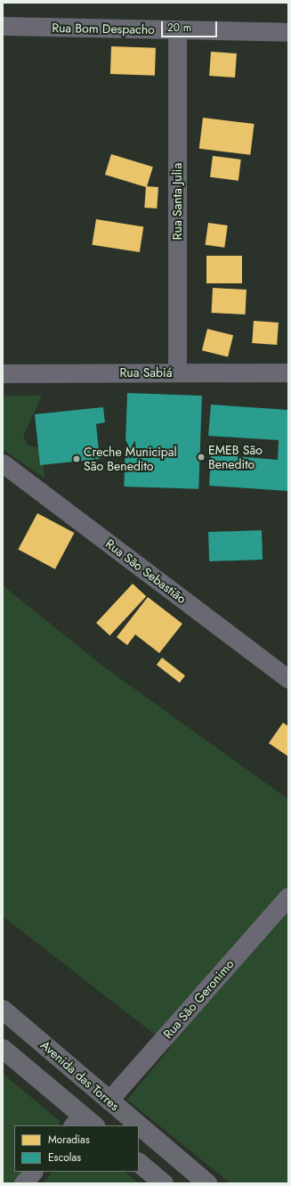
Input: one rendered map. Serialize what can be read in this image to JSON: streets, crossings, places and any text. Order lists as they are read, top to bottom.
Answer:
{
  "streets": {
    "main road": ["Avenida das Torres"],
    "street": [
      "Rua Bom Despacho",
      "Rua Santa Julia",
      "Rua Sabiá",
      "Rua São Sebastião",
      "Rua São Geronimo"
    ]
  },
  "crossings": [
    ["Rua Bom Despacho", "Rua Santa Julia"],
    ["Rua Santa Julia", "Rua Sabiá"],
    ["Rua São Geronimo", "Avenida das Torres"]
  ],
  "places": ["EMEB São Benedito", "Creche Municipal São Benedito"],
  "legend": ["Moradias", "Escolas"],
  "scale_bar": "20 m"
}
